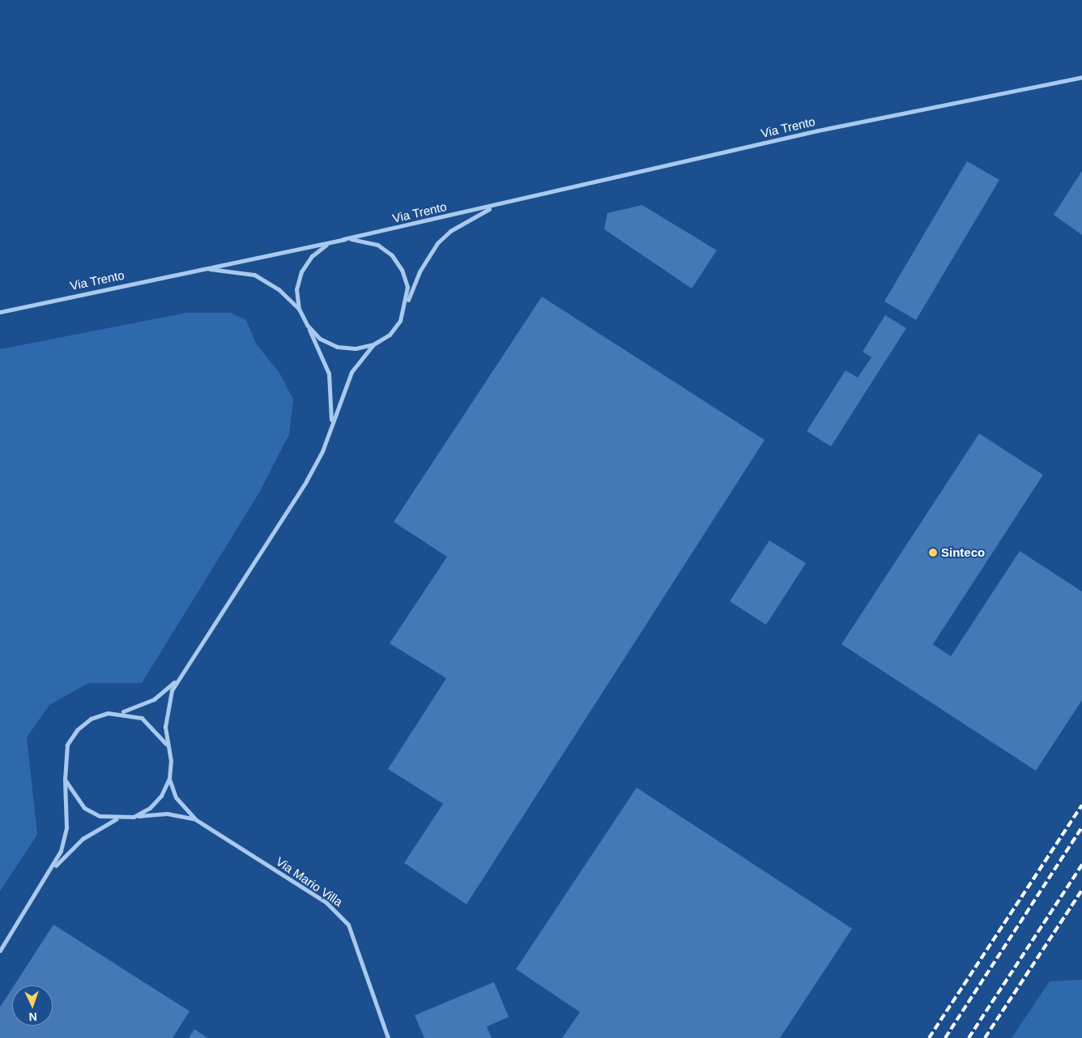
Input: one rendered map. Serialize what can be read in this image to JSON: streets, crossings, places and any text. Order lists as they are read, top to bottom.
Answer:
{
  "streets": {
    "street": ["Via Trento", "Via Mario Villa"]
  },
  "places": ["Sinteco"],
  "north": "bottom"
}
